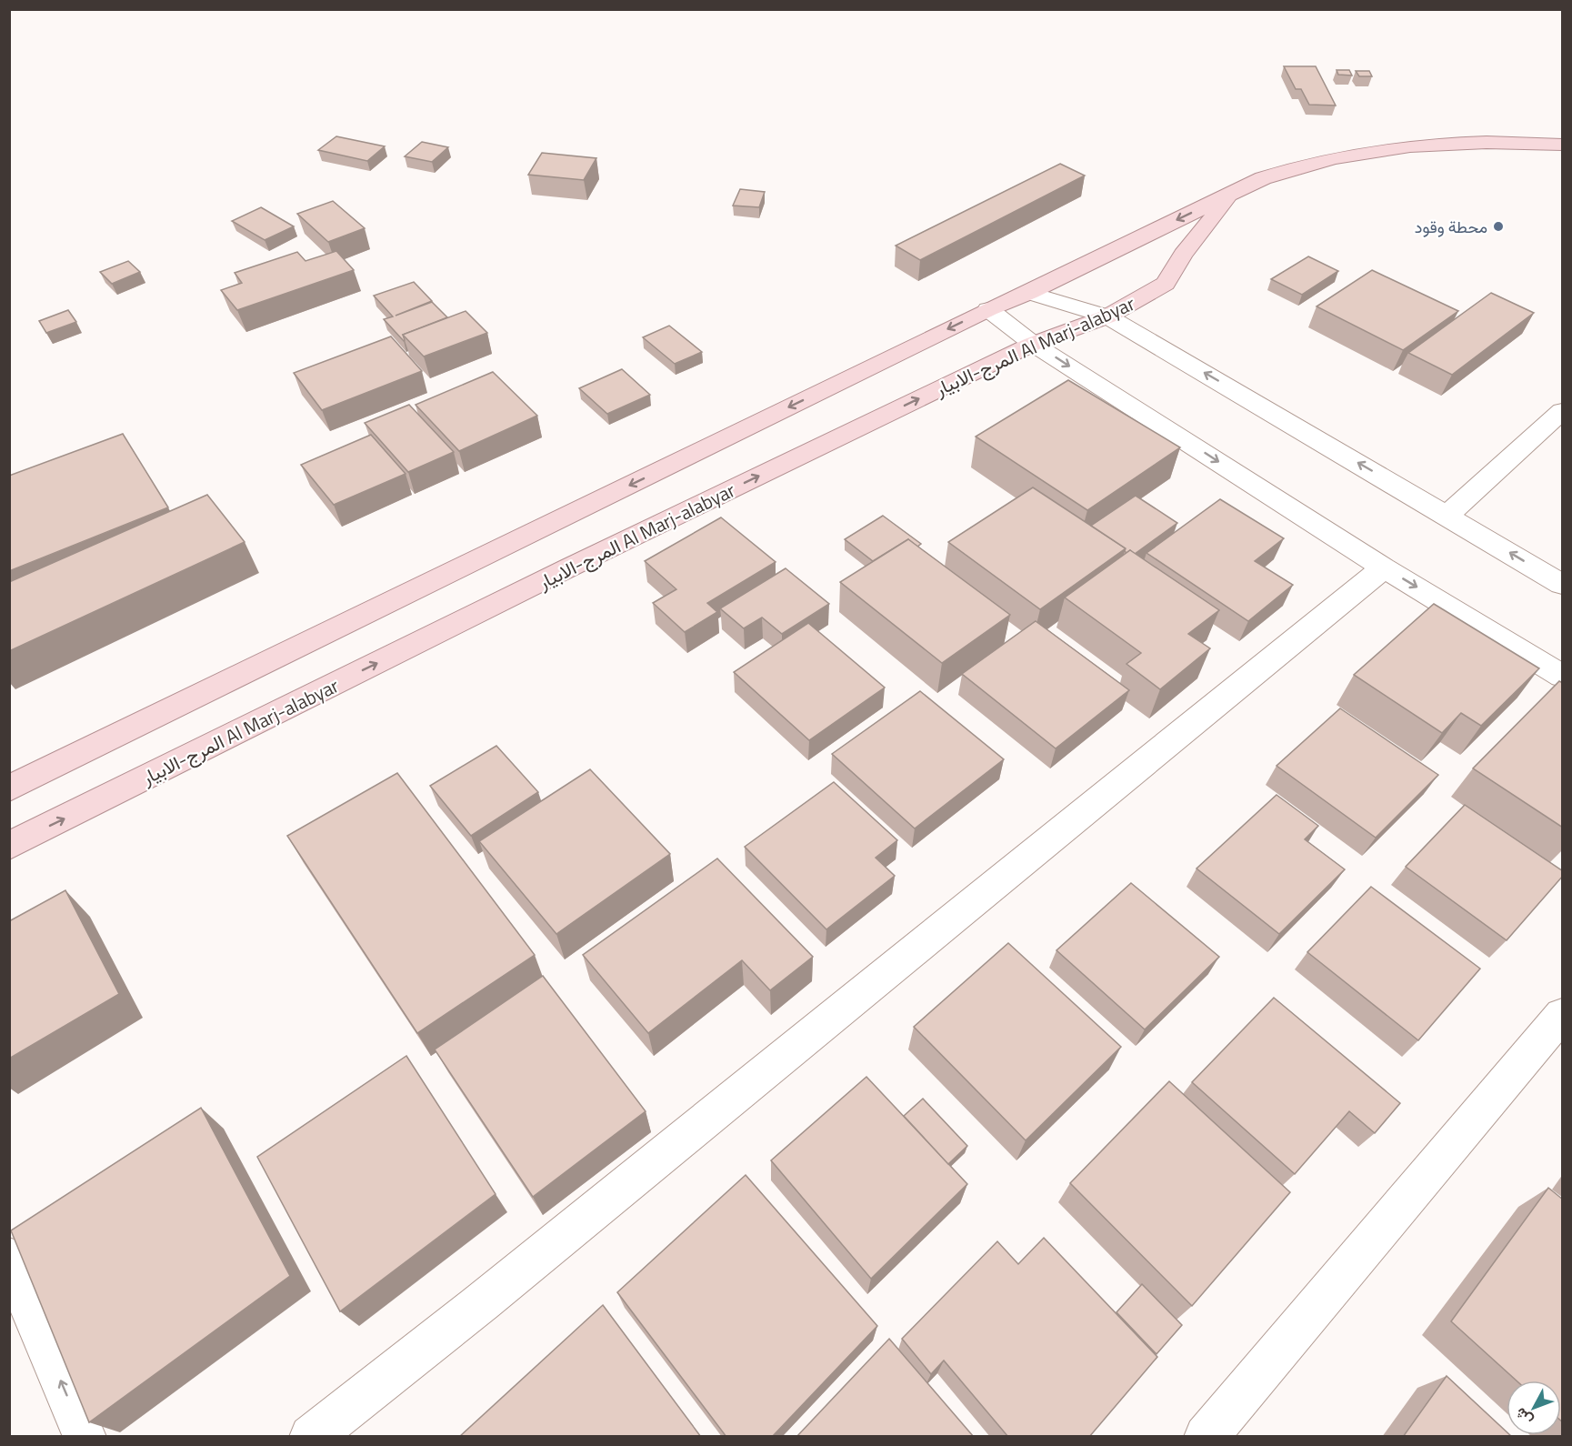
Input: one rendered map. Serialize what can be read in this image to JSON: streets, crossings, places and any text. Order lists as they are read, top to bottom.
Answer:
{
  "streets": {
    "main road": ["المرج-الابيار Al Marj-alabyar"]
  },
  "places": ["محطة وقود"],
  "north": "bottom left"
}
